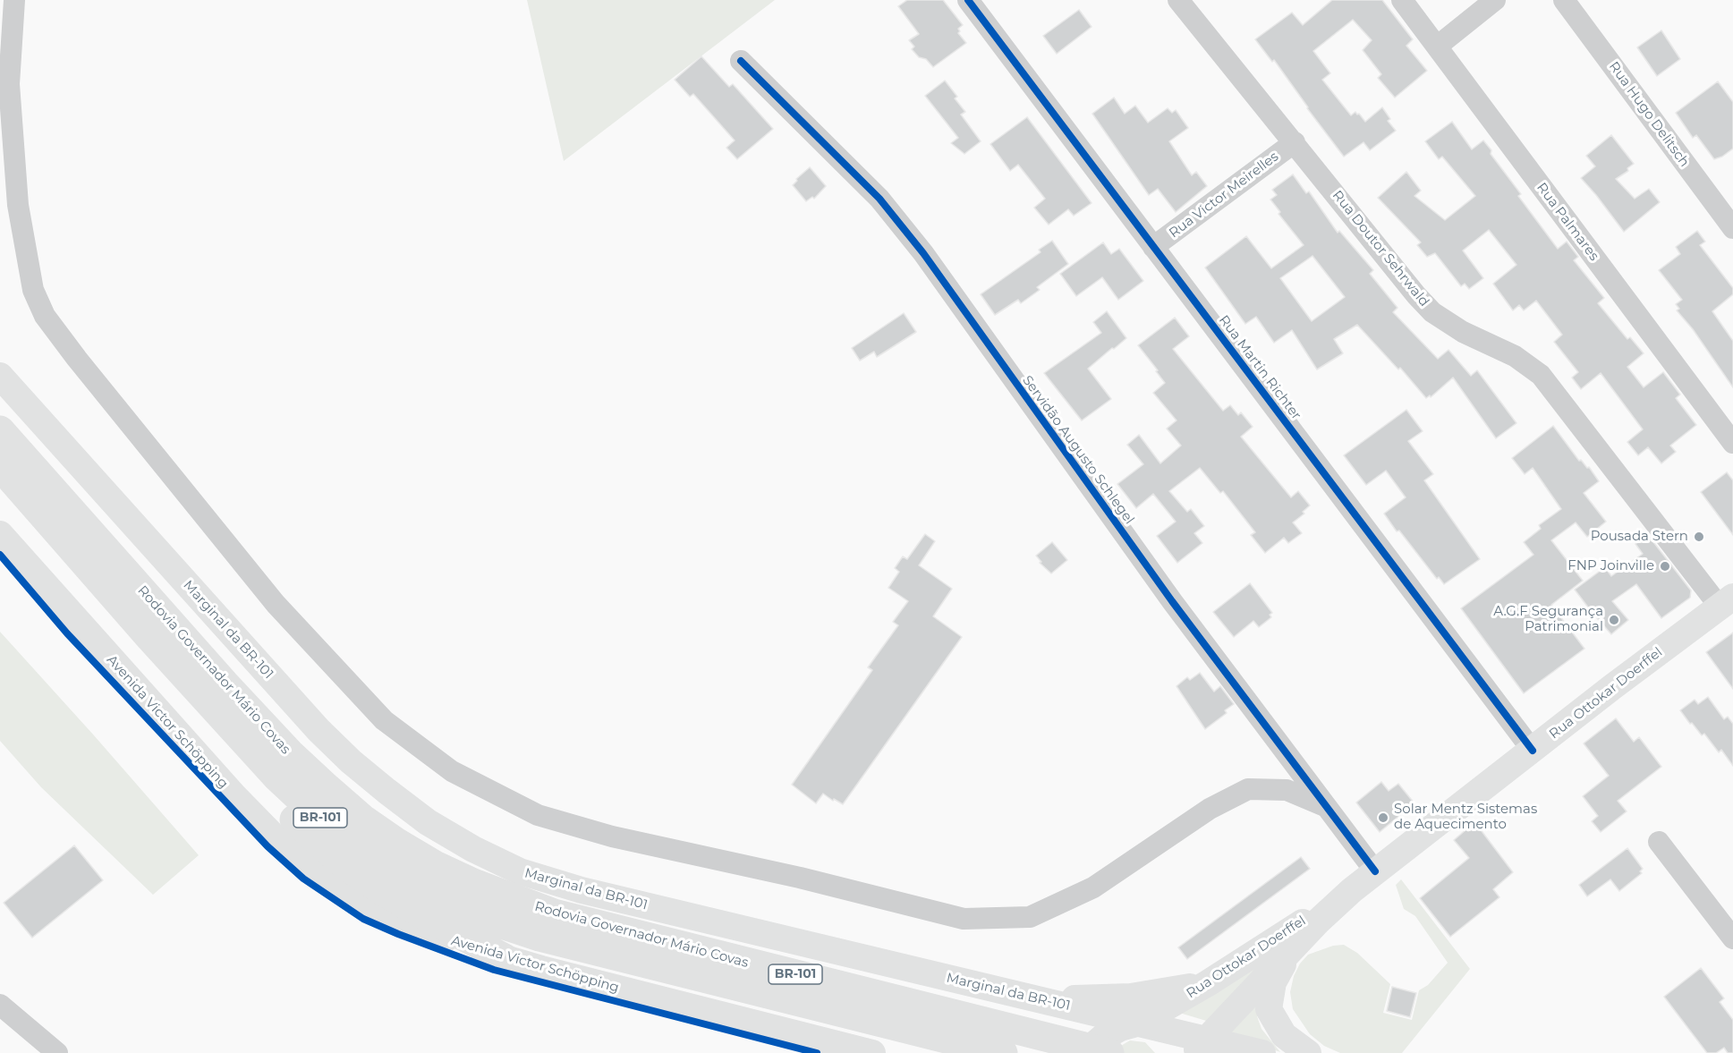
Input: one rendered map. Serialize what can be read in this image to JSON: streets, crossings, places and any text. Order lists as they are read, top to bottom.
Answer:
{
  "streets": {
    "highway": ["Rodovia Governador Mário Covas", "BR-101"],
    "main road": ["Marginal da BR-101", "Rua Ottokar Doerffel", "Avenida Victor Schöpping"],
    "street": [
      "Rua Hugo Delitsch",
      "Rua Victor Meirelles",
      "Rua Palmares",
      "Rua Doutor Sehrwald",
      "Rua Martin Richter",
      "Servidão Augusto Schlegel"
    ]
  },
  "crossings": [
    ["Rua Victor Meirelles", "Rua Doutor Sehrwald"],
    ["Rua Victor Meirelles", "Rua Martin Richter"],
    ["Rua Doutor Sehrwald", "Rua Ottokar Doerffel"],
    ["Rua Martin Richter", "Rua Ottokar Doerffel"],
    ["Servidão Augusto Schlegel", "Rua Ottokar Doerffel"],
    ["Marginal da BR-101", "Rua Ottokar Doerffel"]
  ],
  "places": [
    "Pousada Stern",
    "FNP Joinville",
    "A.G.F Segurança Patrimonial",
    "Solar Mentz Sistemas de Aquecimento"
  ]
}
